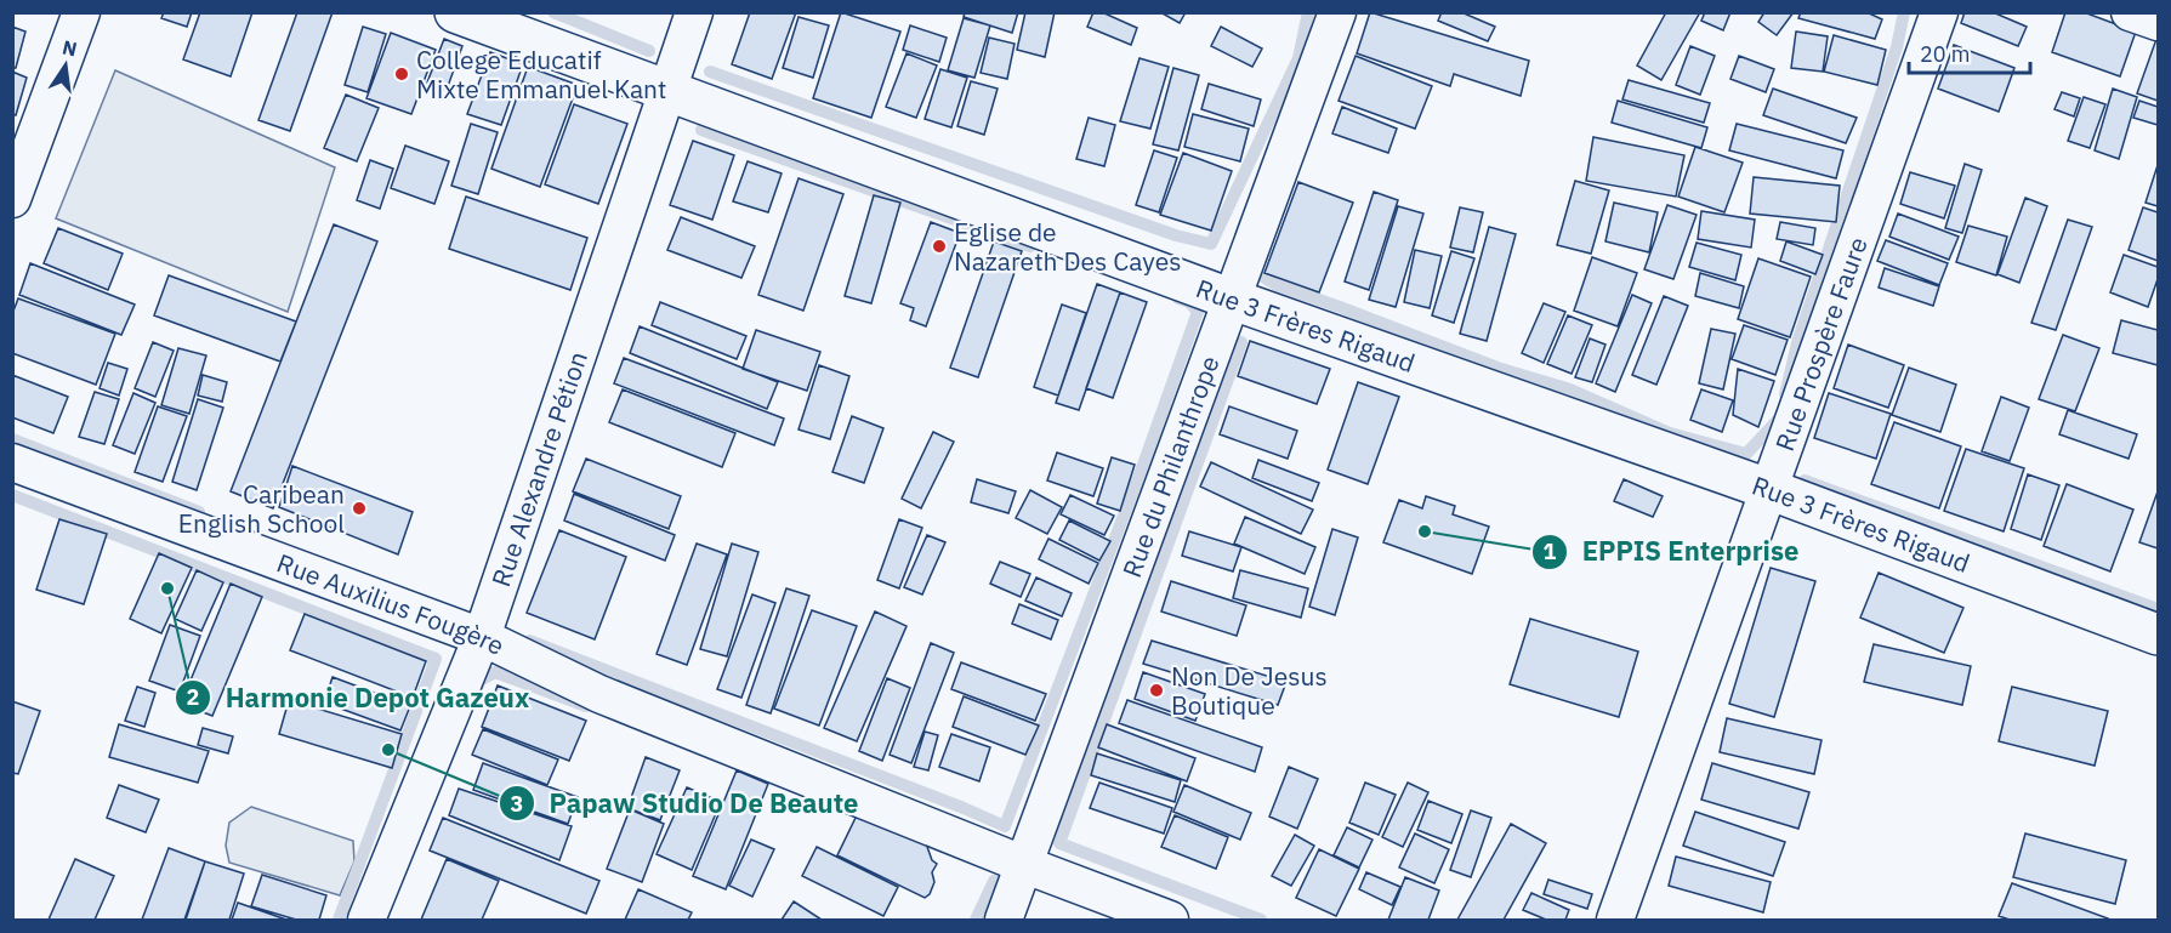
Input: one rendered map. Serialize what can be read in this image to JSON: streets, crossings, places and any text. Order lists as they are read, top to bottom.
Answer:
{
  "streets": {
    "street": [
      "Rue 3 Frères Rigaud",
      "Rue Prospère Faure",
      "Rue du Philanthrope",
      "Rue Alexandre Pétion",
      "Rue Auxilius Fougère"
    ]
  },
  "crossings": [
    ["Rue 3 Frères Rigaud", "Rue Prospère Faure"],
    ["Rue 3 Frères Rigaud", "Rue du Philanthrope"],
    ["Rue 3 Frères Rigaud", "Rue Alexandre Pétion"],
    ["Rue du Philanthrope", "Rue Auxilius Fougère"],
    ["Rue Alexandre Pétion", "Rue Auxilius Fougère"]
  ],
  "places": [
    "College Educatif Mixte Emmanuel Kant",
    "Eglise de Nazareth Des Cayes",
    "Caribean English School",
    "EPPIS Enterprise",
    "Harmonie Depot Gazeux",
    "Non De Jesus Boutique",
    "Papaw Studio De Beaute"
  ],
  "scale_bar": "20 m",
  "north": "top"
}
